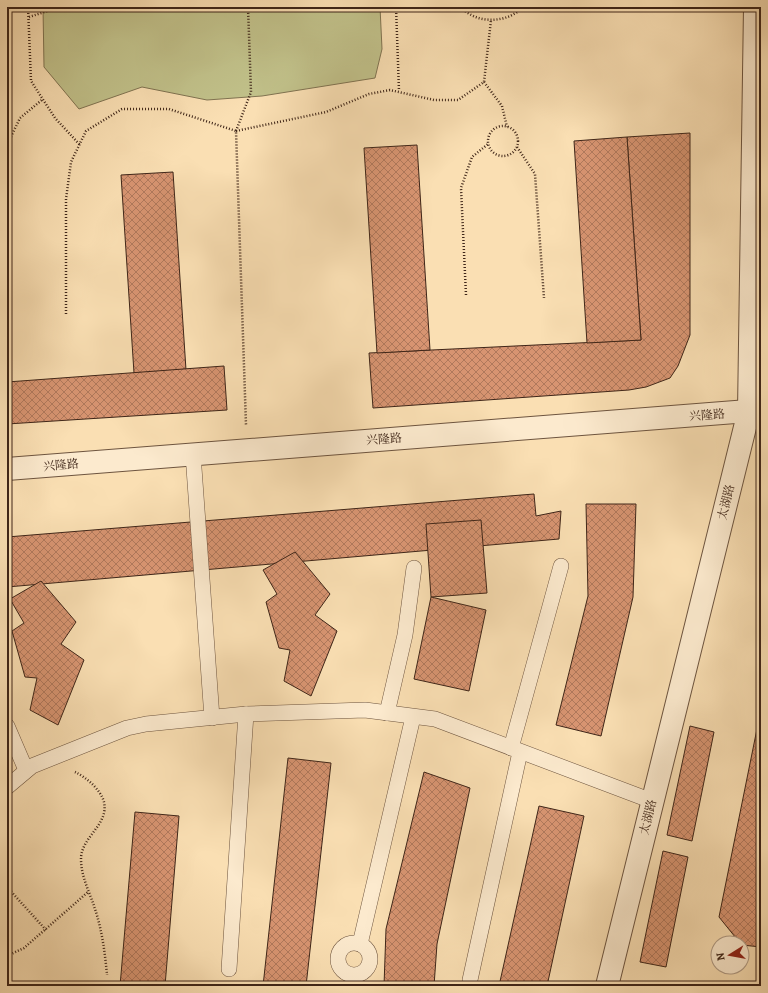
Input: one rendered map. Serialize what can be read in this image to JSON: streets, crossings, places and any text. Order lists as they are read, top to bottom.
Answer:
{
  "streets": {
    "street": ["兴隆路", "太湖路"]
  },
  "crossings": [
    ["兴隆路", "太湖路"]
  ],
  "north": "left"
}
